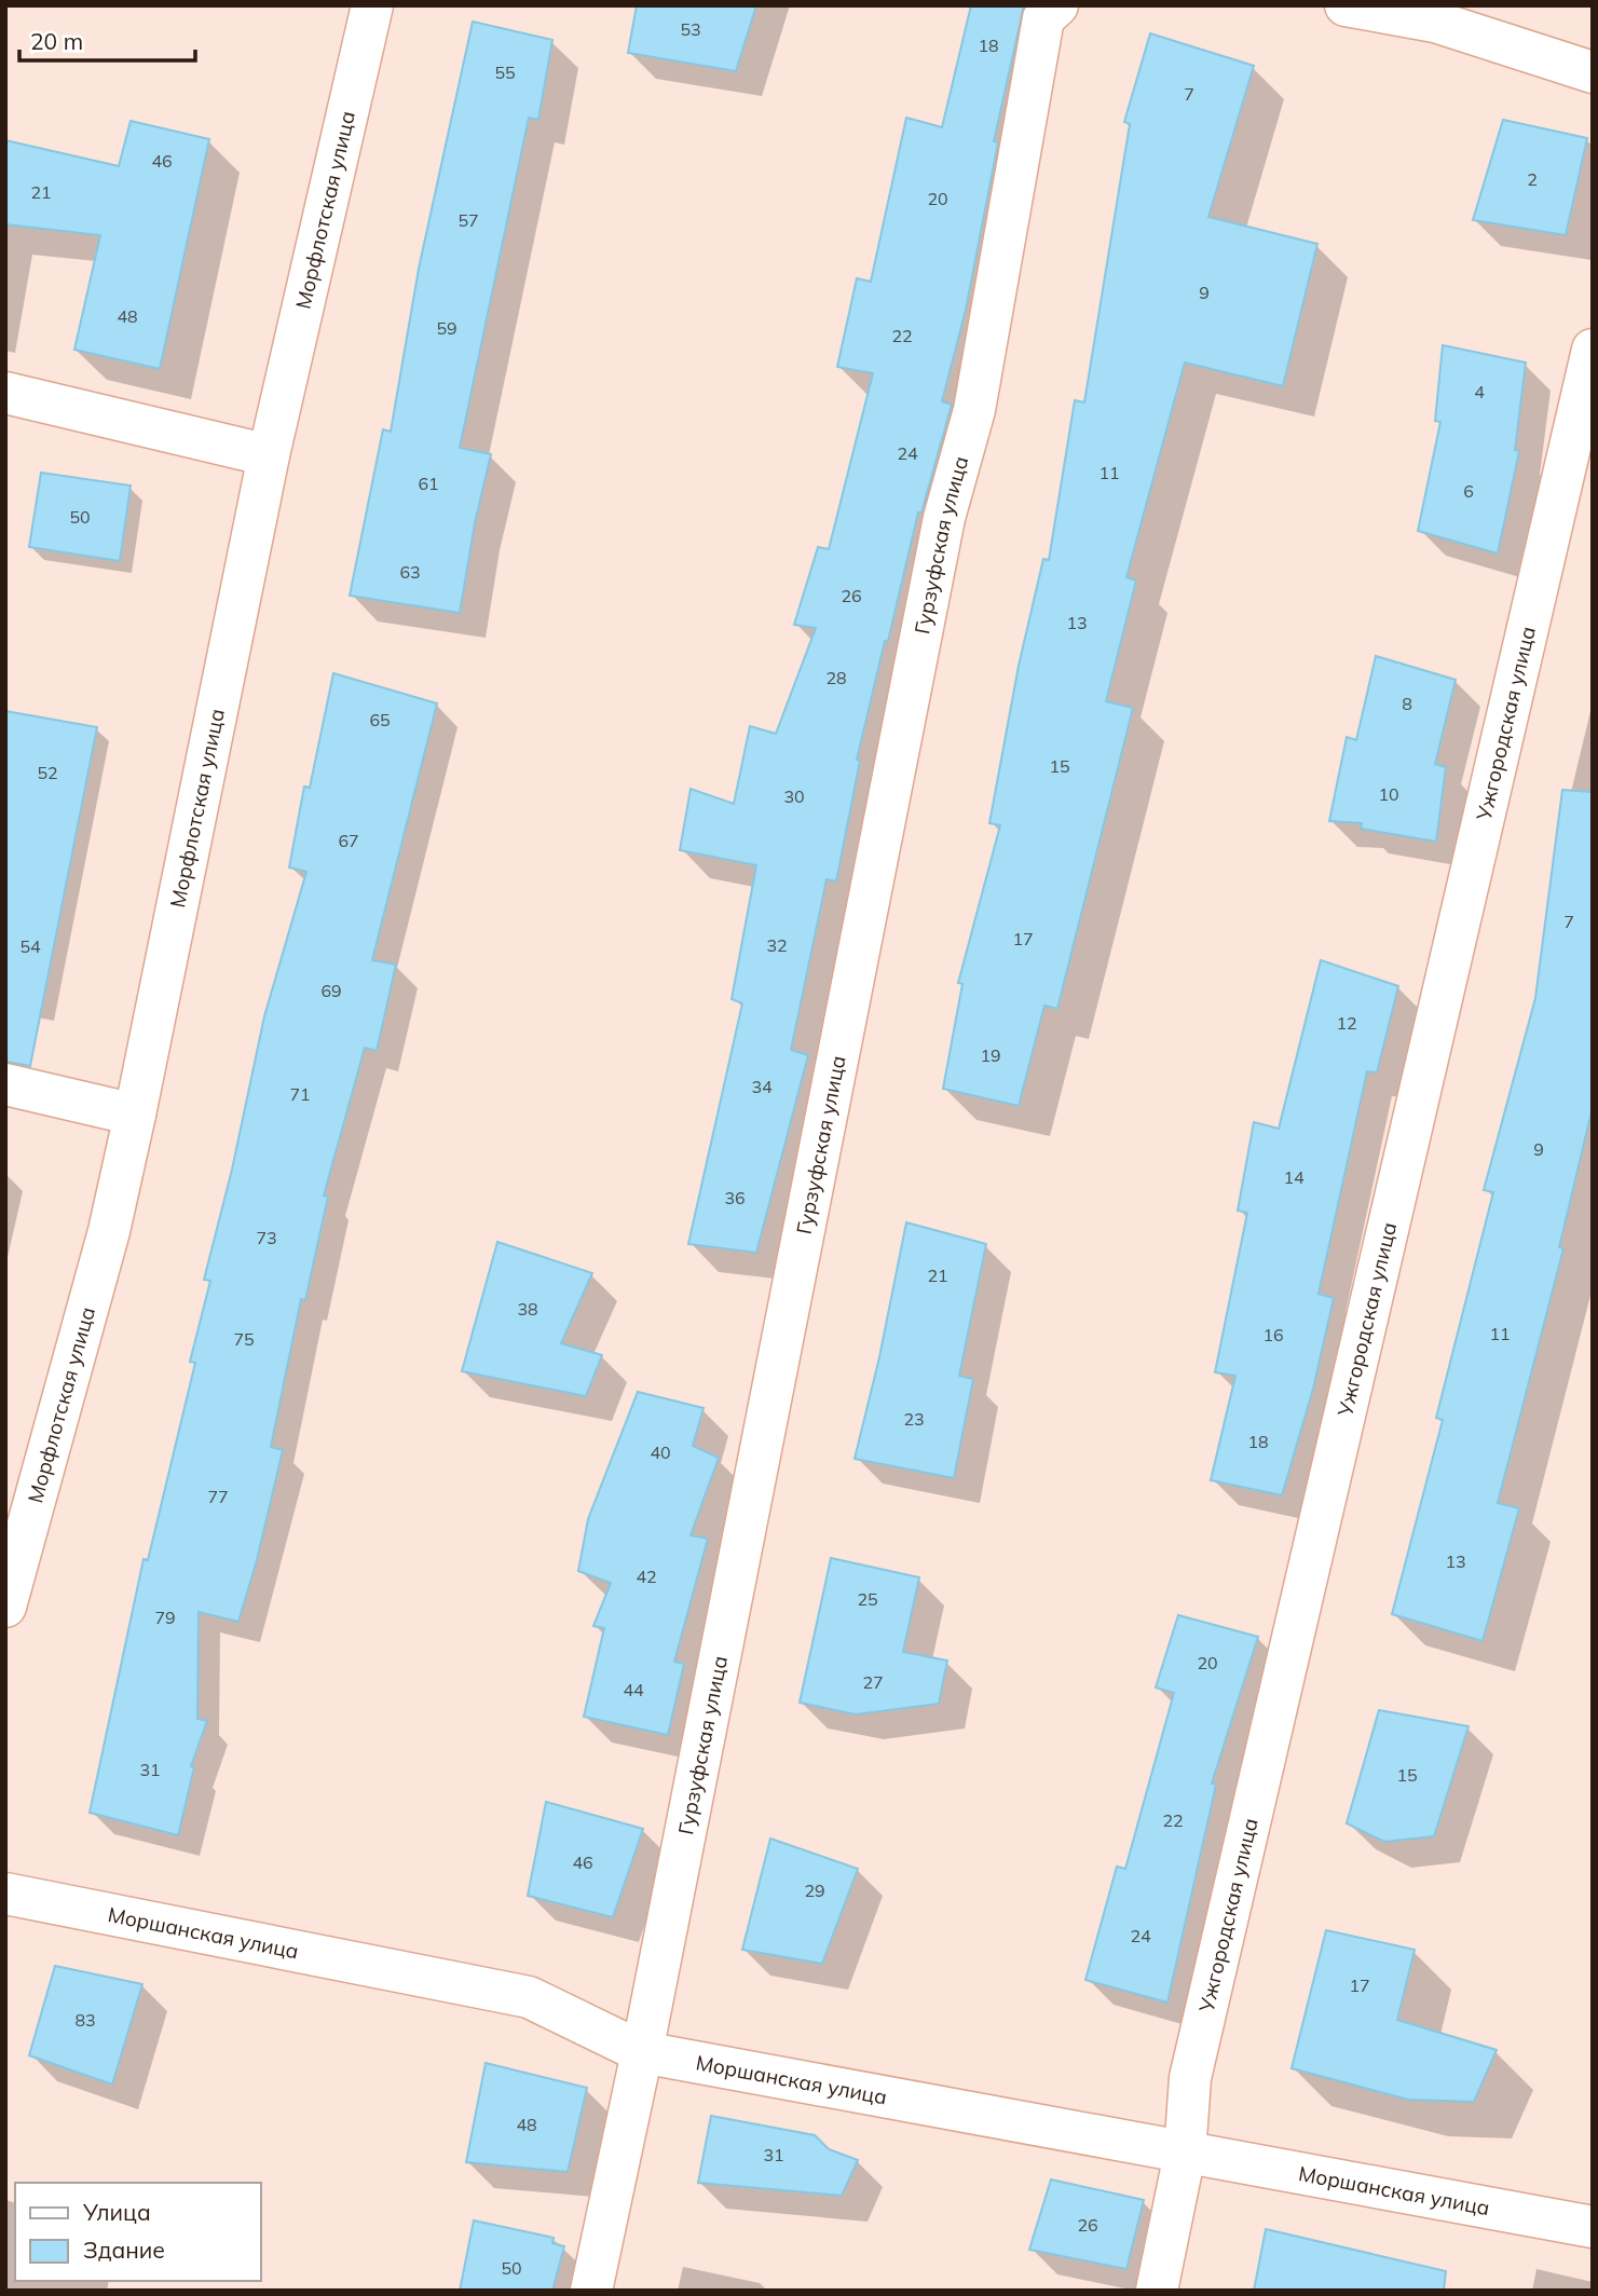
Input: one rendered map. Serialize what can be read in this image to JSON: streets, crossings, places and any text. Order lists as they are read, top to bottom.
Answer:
{
  "streets": {
    "street": [
      "Морфлотская улица",
      "Гурзуфская улица",
      "Ужгородская улица",
      "Моршанская улица"
    ]
  },
  "crossings": [
    ["Гурзуфская улица", "Моршанская улица"],
    ["Ужгородская улица", "Моршанская улица"]
  ],
  "house_numbers": [
    "53",
    "18",
    "55",
    "7",
    "46",
    "2",
    "21",
    "20",
    "57",
    "9",
    "48",
    "59",
    "22",
    "4",
    "24",
    "11",
    "61",
    "6",
    "50",
    "63",
    "26",
    "13",
    "28",
    "8",
    "65",
    "15",
    "52",
    "10",
    "30",
    "67",
    "7",
    "17",
    "32",
    "54",
    "69",
    "12",
    "19",
    "34",
    "71",
    "9",
    "14",
    "36",
    "73",
    "21",
    "38",
    "11",
    "16",
    "75",
    "23",
    "18",
    "40",
    "77",
    "13",
    "42",
    "25",
    "79",
    "20",
    "27",
    "44",
    "31",
    "15",
    "22",
    "46",
    "29",
    "24",
    "17",
    "83",
    "48",
    "31",
    "26",
    "50"
  ],
  "legend": ["Улица", "Здание"],
  "scale_bar": "20 m"
}
